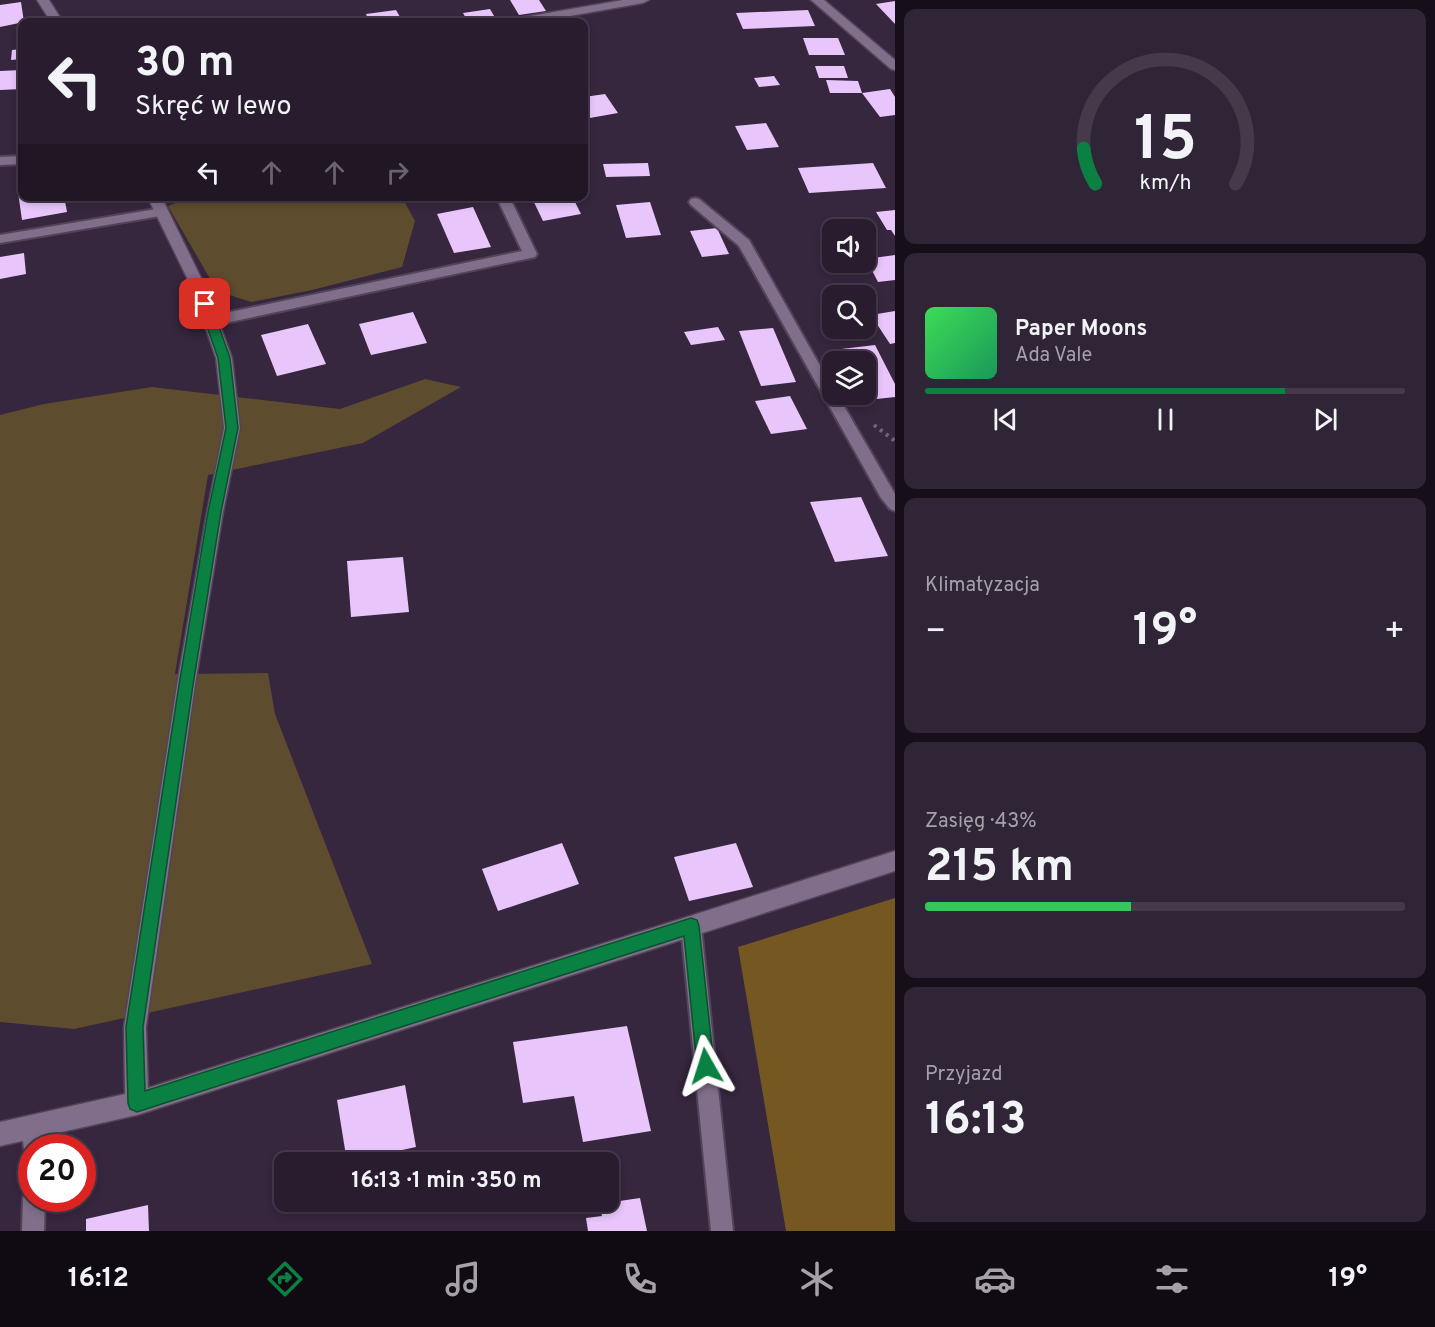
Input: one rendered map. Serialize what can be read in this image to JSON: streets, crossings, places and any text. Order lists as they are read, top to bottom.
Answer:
{
  "page": {
    "turn": ["30 m", "Skręć w lewo"],
    "song": ["Paper Moons", "Ada Vale"],
    "tile": [
      "Klimatyzacja",
      ["Zasięg · 43%", "215 km"],
      ["Przyjazd", "16:13"]
    ],
    "heat": ["−", "19°", "+"],
    "limit": "20",
    "trip": "16:13 · 1 min · 350 m",
    "tabs": ["16:12", "19°"],
    "gauge": ["15", "km/h"]
  }
}
